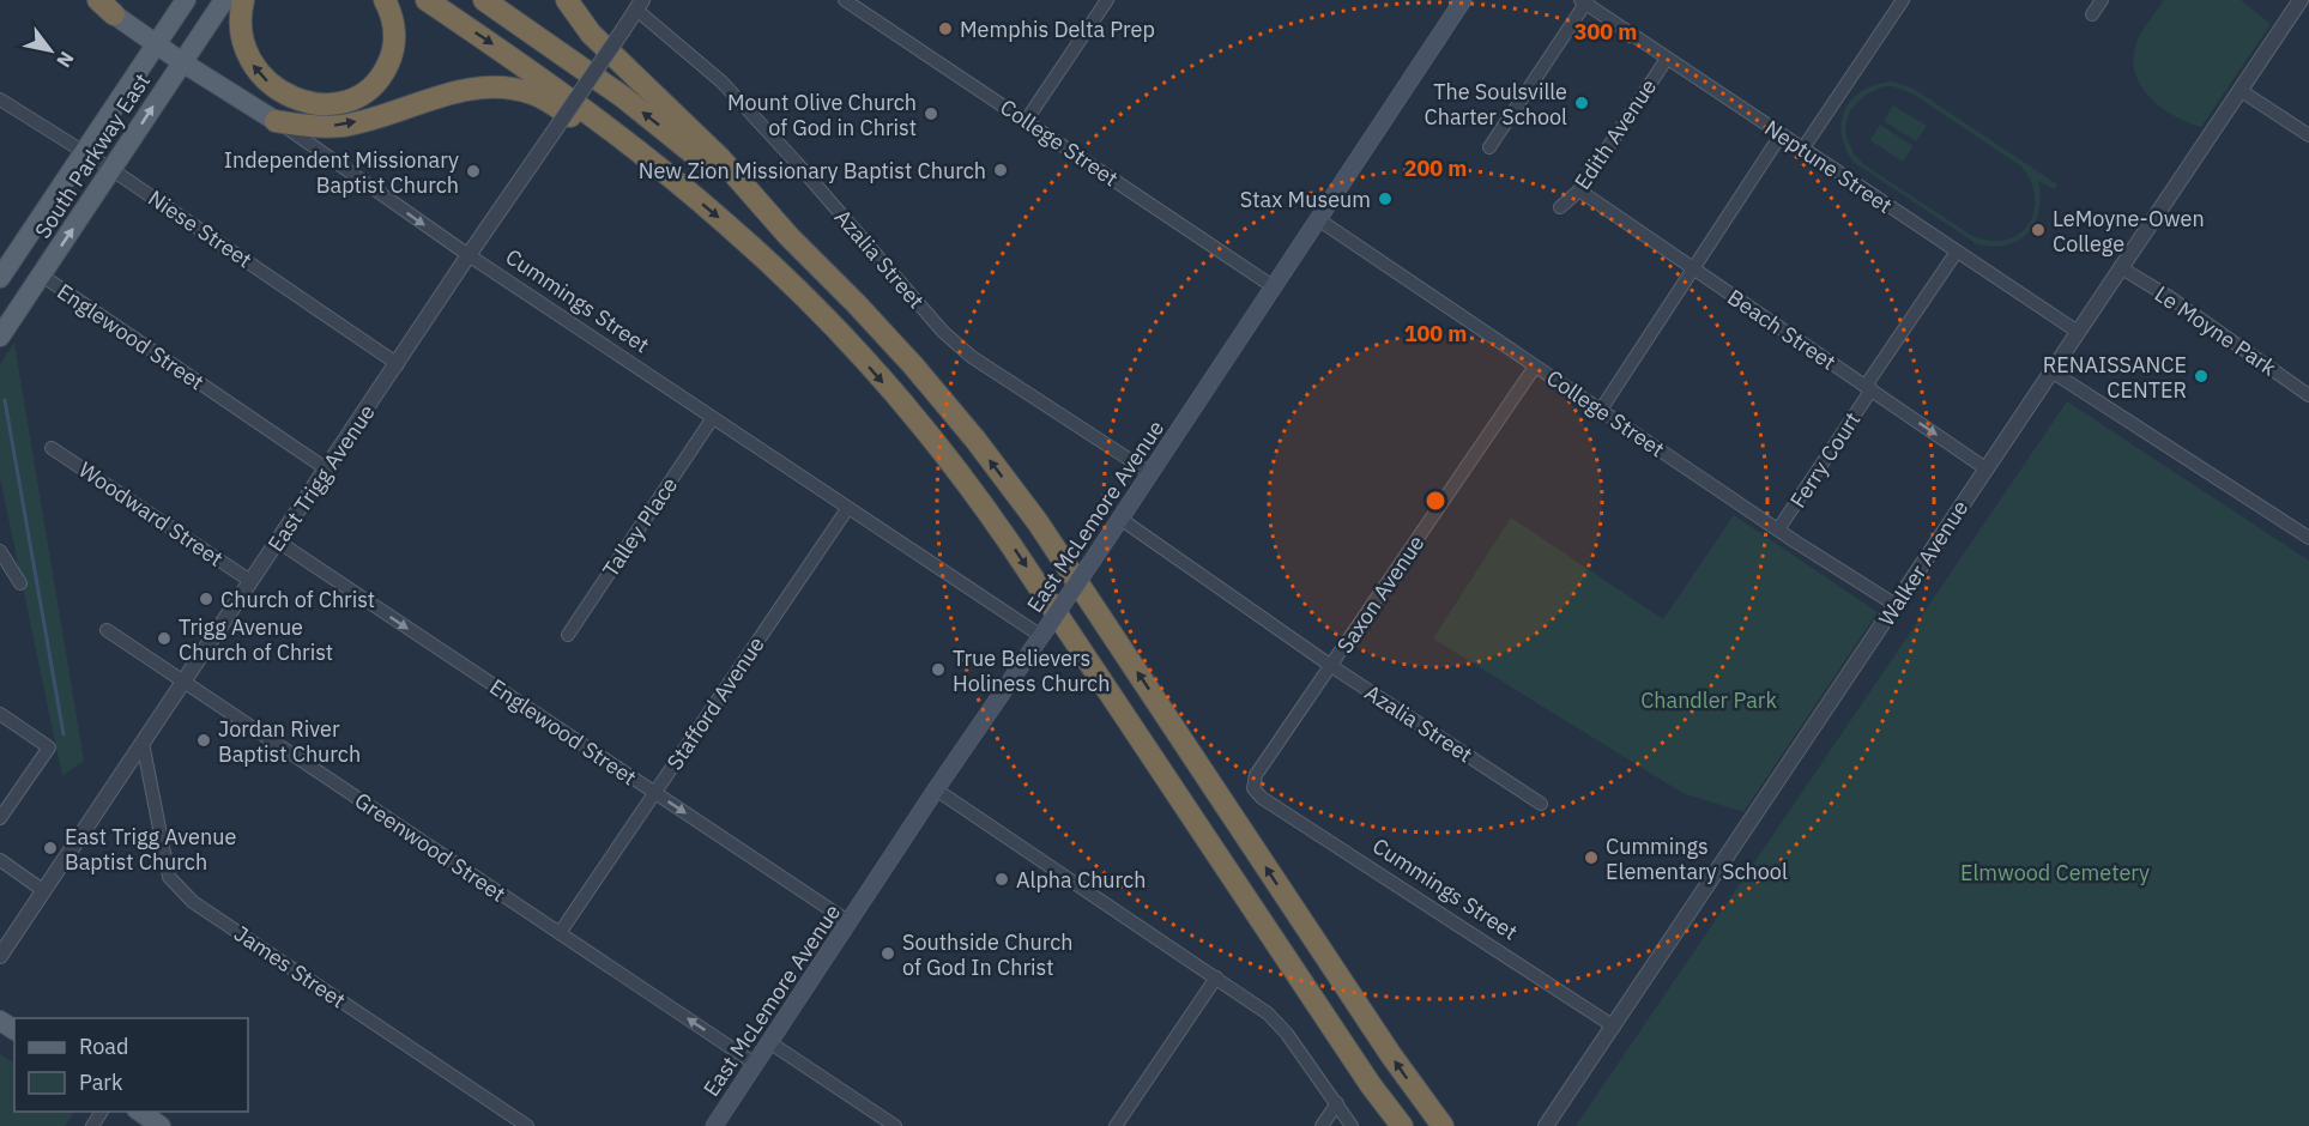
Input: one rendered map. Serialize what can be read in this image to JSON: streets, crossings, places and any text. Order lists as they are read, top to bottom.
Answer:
{
  "streets": {
    "main road": ["South Parkway East", "Cummings Street", "East McLemore Avenue"],
    "street": [
      "Edith Avenue",
      "College Street",
      "Neptune Street",
      "Niese Street",
      "Azalia Street",
      "Beach Street",
      "Le Moyne Park",
      "Englewood Street",
      "Ferry Court",
      "East Trigg Avenue",
      "Woodward Street",
      "Talley Place",
      "Walker Avenue",
      "Saxon Avenue",
      "Stafford Avenue",
      "Greenwood Street",
      "James Street"
    ]
  },
  "crossings": [
    ["Edith Avenue", "Neptune Street"],
    ["Edith Avenue", "Beach Street"],
    ["College Street", "Ferry Court"],
    ["College Street", "East McLemore Avenue"],
    ["College Street", "Walker Avenue"],
    ["College Street", "Saxon Avenue"],
    ["South Parkway East", "Niese Street"],
    ["South Parkway East", "Cummings Street"],
    ["South Parkway East", "Englewood Street"],
    ["Neptune Street", "Ferry Court"],
    ["Neptune Street", "Walker Avenue"],
    ["Niese Street", "East Trigg Avenue"],
    ["Azalia Street", "East Trigg Avenue"],
    ["Azalia Street", "East McLemore Avenue"],
    ["Azalia Street", "Saxon Avenue"],
    ["Cummings Street", "East Trigg Avenue"],
    ["Cummings Street", "East McLemore Avenue"],
    ["Cummings Street", "Talley Place"],
    ["Cummings Street", "Walker Avenue"],
    ["Cummings Street", "Saxon Avenue"],
    ["Cummings Street", "Stafford Avenue"],
    ["Beach Street", "Ferry Court"],
    ["Beach Street", "Walker Avenue"],
    ["Le Moyne Park", "Walker Avenue"],
    ["Englewood Street", "East Trigg Avenue"],
    ["Englewood Street", "East McLemore Avenue"],
    ["Englewood Street", "Stafford Avenue"],
    ["East Trigg Avenue", "Woodward Street"],
    ["East Trigg Avenue", "Greenwood Street"],
    ["East Trigg Avenue", "James Street"],
    ["East McLemore Avenue", "Greenwood Street"],
    ["Stafford Avenue", "Greenwood Street"]
  ],
  "one_way": ["Englewood Street"],
  "parks": ["Chandler Park", "Elmwood Cemetery"],
  "places": [
    "Memphis Delta Prep",
    "The Soulsville Charter School",
    "Mount Olive Church of God in Christ",
    "New Zion Missionary Baptist Church",
    "Independent Missionary Baptist Church",
    "Stax Museum",
    "LeMoyne-Owen College",
    "RENAISSANCE CENTER",
    "Church of Christ",
    "Trigg Avenue Church of Christ",
    "True Believers Holiness Church",
    "Jordan River Baptist Church",
    "East Trigg Avenue Baptist Church",
    "Cummings Elementary School",
    "Alpha Church",
    "Southside Church of God In Christ"
  ],
  "legend": ["Road", "Park"],
  "north": "bottom right",
  "rings": ["300 m", "200 m", "100 m"]
}
